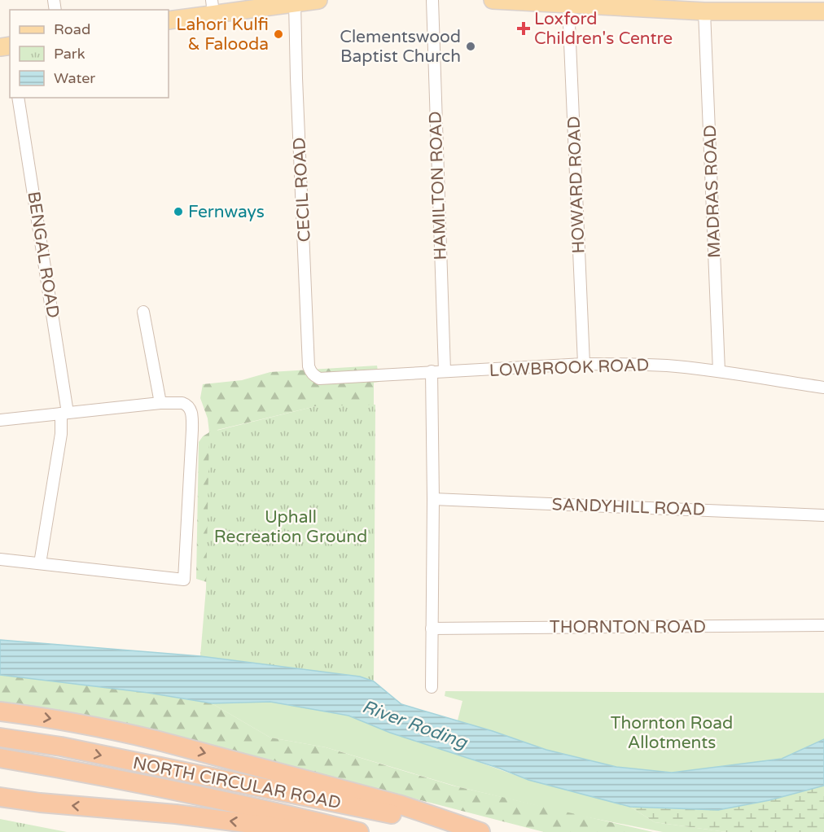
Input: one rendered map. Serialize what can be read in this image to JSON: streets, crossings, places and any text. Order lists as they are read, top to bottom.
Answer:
{
  "streets": {
    "highway": ["NORTH CIRCULAR ROAD"],
    "street": [
      "HOWARD ROAD",
      "HAMILTON ROAD",
      "CECIL ROAD",
      "MADRAS ROAD",
      "BENGAL ROAD",
      "LOWBROOK ROAD",
      "SANDYHILL ROAD",
      "THORNTON ROAD"
    ]
  },
  "crossings": [
    ["HOWARD ROAD", "LOWBROOK ROAD"],
    ["HAMILTON ROAD", "LOWBROOK ROAD"],
    ["CECIL ROAD", "LOWBROOK ROAD"],
    ["MADRAS ROAD", "LOWBROOK ROAD"]
  ],
  "water": ["River Roding"],
  "parks": ["Uphall Recreation Ground", "Thornton Road Allotments"],
  "places": {
    "health": ["Loxford Children's Centre"],
    "other": ["Lahori Kulfi & Falooda", "Clementswood Baptist Church", "Fernways"]
  },
  "legend": ["Road", "Park", "Water"]
}
